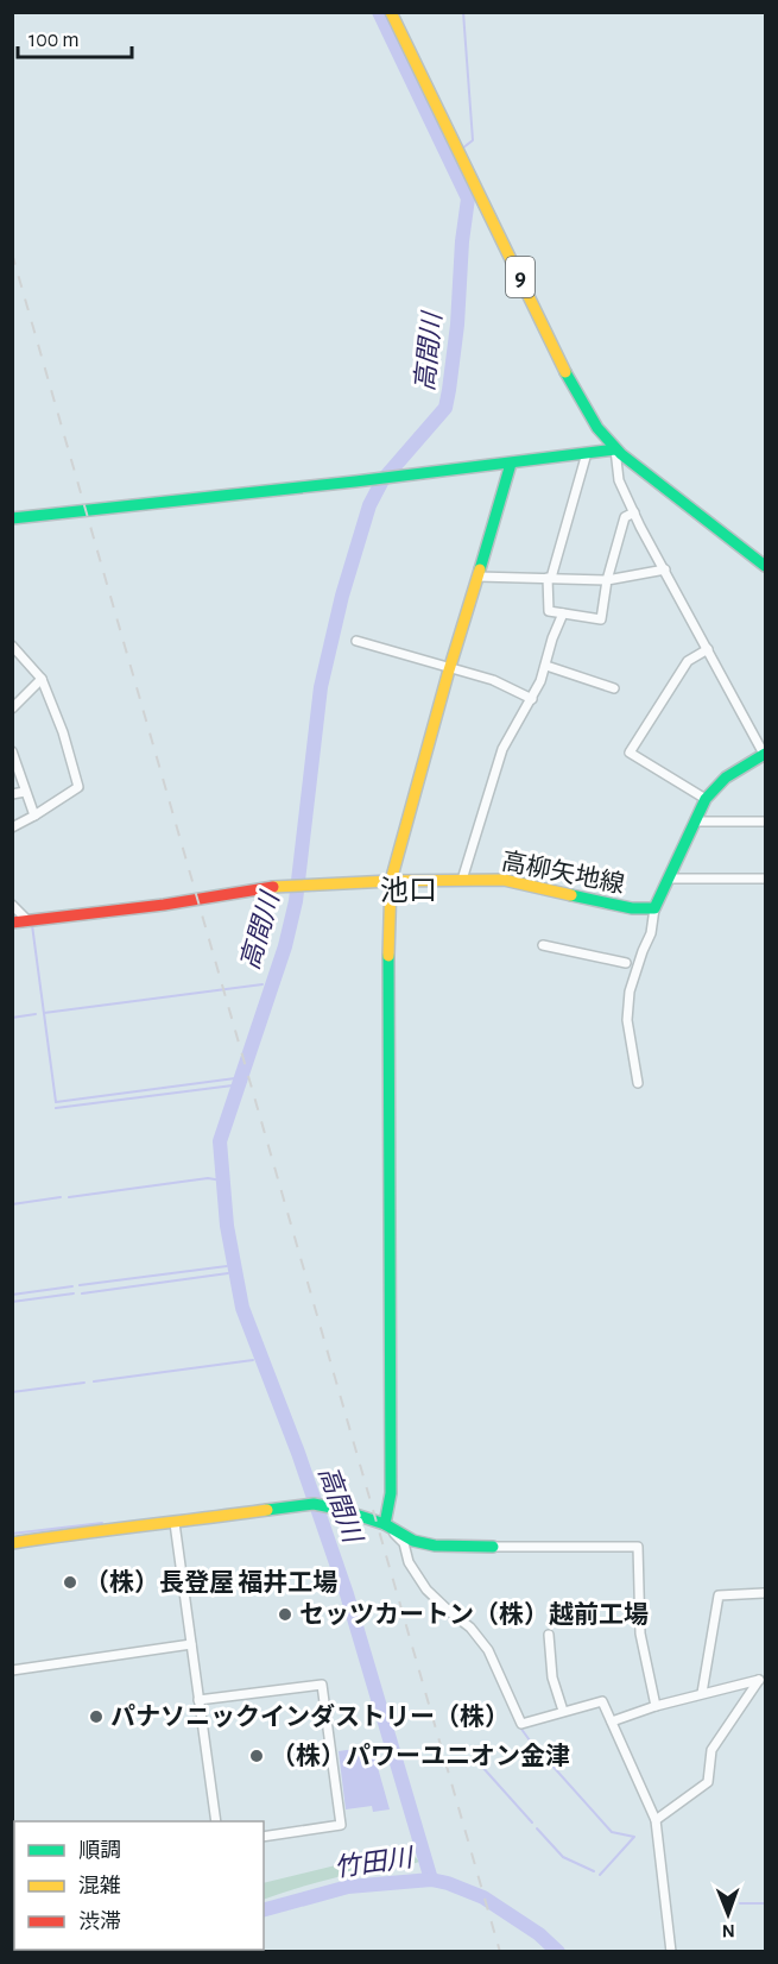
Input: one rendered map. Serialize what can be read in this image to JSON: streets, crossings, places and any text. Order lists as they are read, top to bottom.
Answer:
{
  "streets": {
    "street": ["9", "高柳矢地線"]
  },
  "districts": ["池口"],
  "water": ["高間川", "竹田川"],
  "places": [
    "（株）長登屋 福井工場",
    "セッツカートン（株）越前工場",
    "パナソニックインダストリー（株）",
    "（株）パワーユニオン金津"
  ],
  "legend": ["順調", "混雑", "渋滞"],
  "scale_bar": "100 m",
  "north": "bottom"
}
